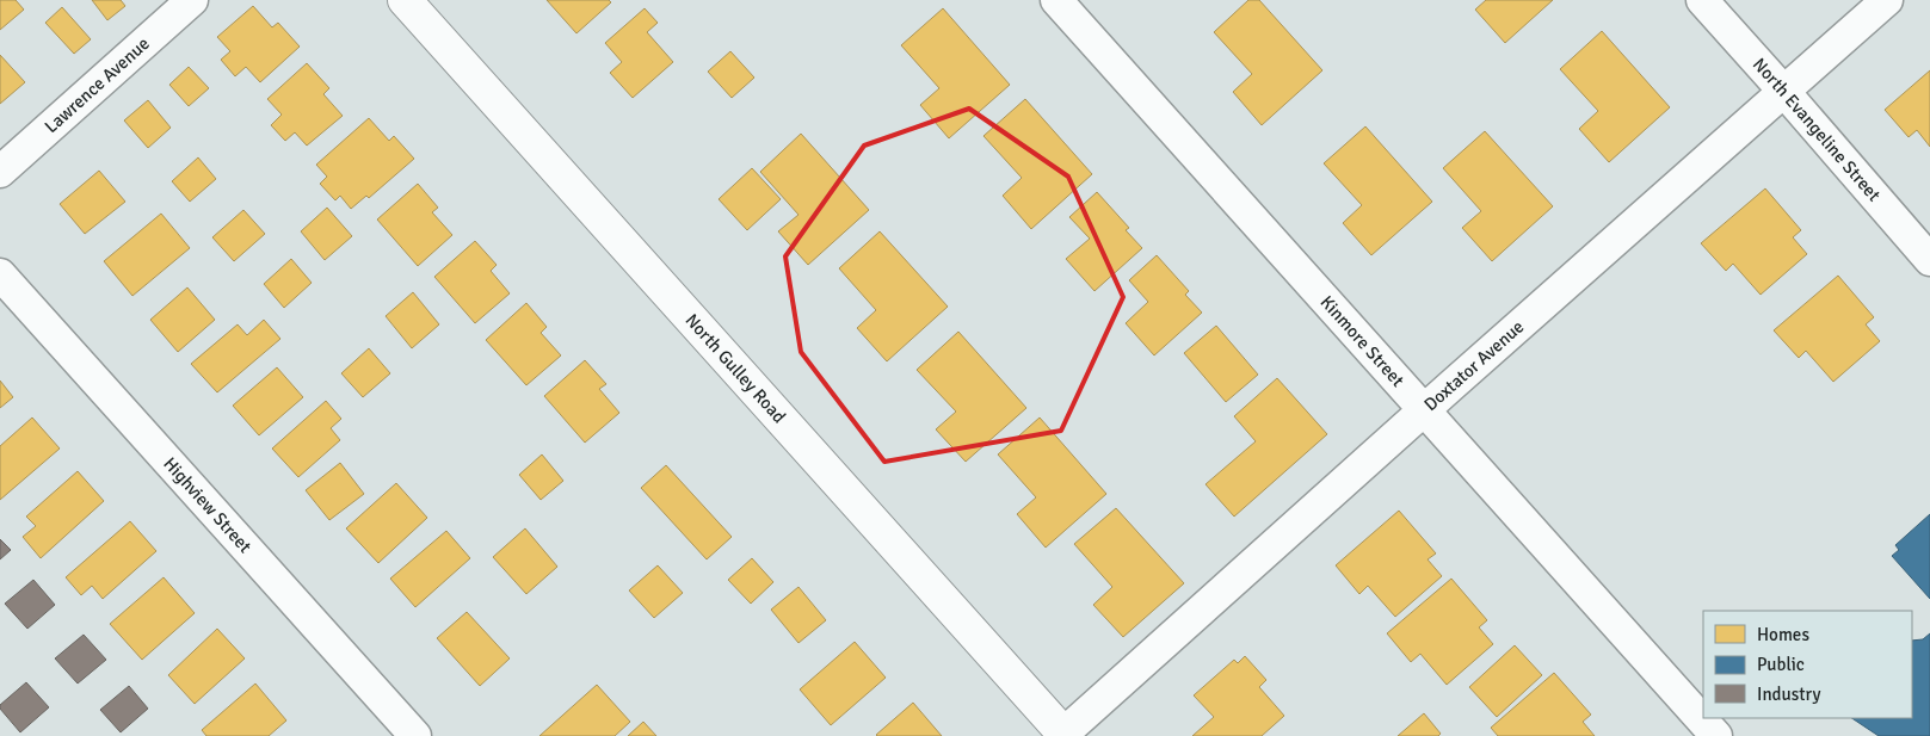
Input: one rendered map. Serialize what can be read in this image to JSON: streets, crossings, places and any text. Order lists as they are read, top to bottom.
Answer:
{
  "streets": {
    "street": [
      "Lawrence Avenue",
      "North Evangeline Street",
      "Kinmore Street",
      "Doxtator Avenue",
      "North Gulley Road",
      "Highview Street"
    ]
  },
  "crossings": [
    ["North Evangeline Street", "Doxtator Avenue"],
    ["Kinmore Street", "Doxtator Avenue"],
    ["Doxtator Avenue", "North Gulley Road"]
  ],
  "legend": ["Homes", "Public", "Industry"]
}
